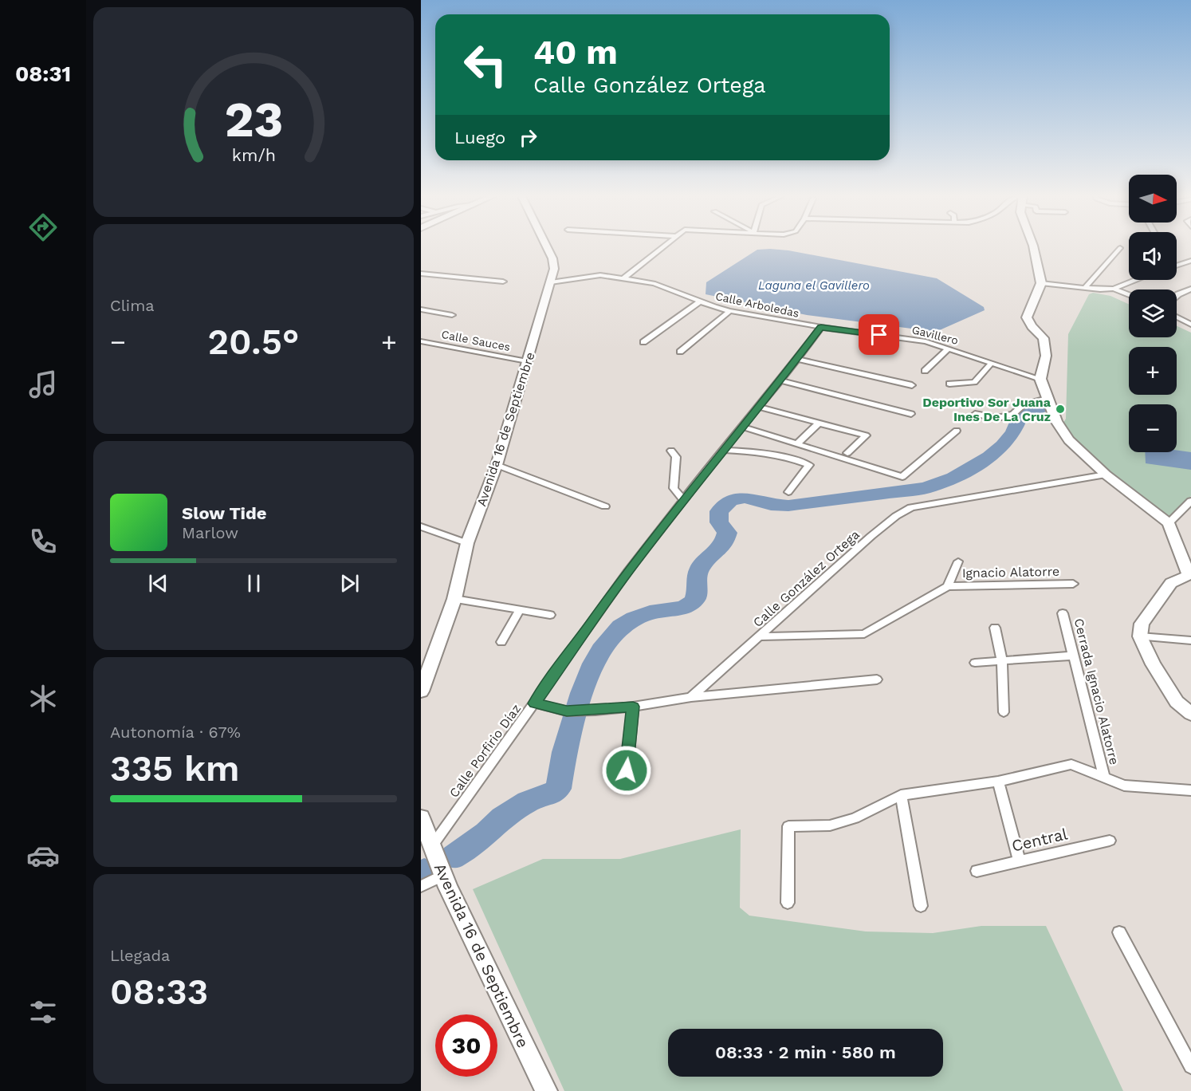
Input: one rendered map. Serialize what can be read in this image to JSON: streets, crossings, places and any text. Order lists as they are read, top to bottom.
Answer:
{
  "streets": {
    "main road": ["Avenida 16 de Septiembre"],
    "street": [
      "Calle Arboledas",
      "Gavillero",
      "Calle Sauces",
      "Ignacio Alatorre",
      "Calle González Ortega",
      "Cerrada Ignacio Alatorre",
      "Calle Porfirio Díaz",
      "Central"
    ]
  },
  "crossings": [
    ["Calle Arboledas", "Gavillero"],
    ["Calle Arboledas", "Avenida 16 de Septiembre"],
    ["Calle Arboledas", "Calle Porfirio Díaz"],
    ["Gavillero", "Calle Porfirio Díaz"],
    ["Calle Sauces", "Avenida 16 de Septiembre"],
    ["Avenida 16 de Septiembre", "Calle Porfirio Díaz"],
    ["Ignacio Alatorre", "Calle González Ortega"]
  ],
  "water": ["Laguna el Gavillero"],
  "places": ["Deportivo Sor Juana Ines De La Cruz"],
  "north": "right",
  "page": {
    "tabs": "08:31",
    "turn": ["40 m", "Calle González Ortega"],
    "then": "Luego",
    "map_buttons": ["+", "−"],
    "tile": [
      "Clima",
      ["Autonomía · 67%", "335 km"],
      ["Llegada", "08:33"]
    ],
    "heat": ["−", "20.5°", "+"],
    "song": ["Slow Tide", "Marlow"],
    "limit": "30",
    "trip": "08:33 · 2 min · 580 m",
    "gauge": ["23", "km/h"]
  }
}
